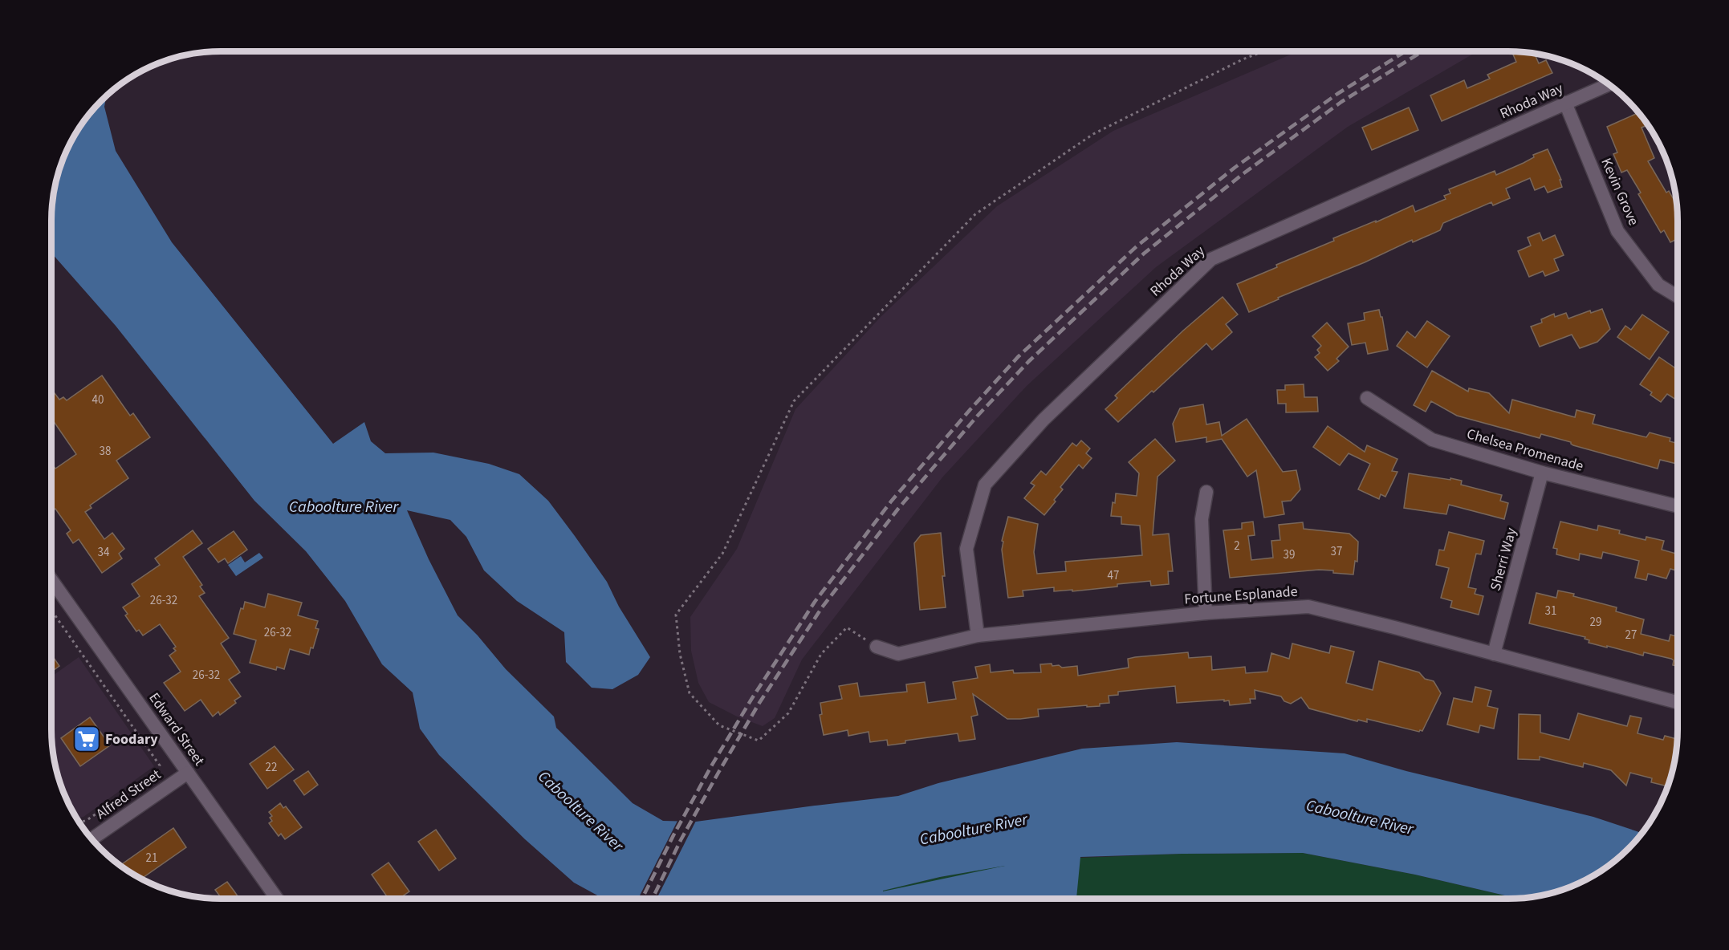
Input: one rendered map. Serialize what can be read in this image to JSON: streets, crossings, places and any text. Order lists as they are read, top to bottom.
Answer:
{
  "streets": {
    "street": [
      "Rhoda Way",
      "Kevin Grove",
      "Chelsea Promenade",
      "Sherri Way",
      "Fortune Esplanade",
      "Edward Street",
      "Alfred Street"
    ]
  },
  "crossings": [
    ["Rhoda Way", "Kevin Grove"],
    ["Rhoda Way", "Fortune Esplanade"],
    ["Chelsea Promenade", "Sherri Way"],
    ["Sherri Way", "Fortune Esplanade"],
    ["Edward Street", "Alfred Street"]
  ],
  "water": ["Caboolture River"],
  "places": {
    "supermarket": ["Foodary"]
  },
  "house_numbers": [
    "40",
    "38",
    "2",
    "37",
    "34",
    "39",
    "47",
    "26-32",
    "31",
    "29",
    "26-32",
    "27",
    "26-32",
    "22",
    "21"
  ]
}
